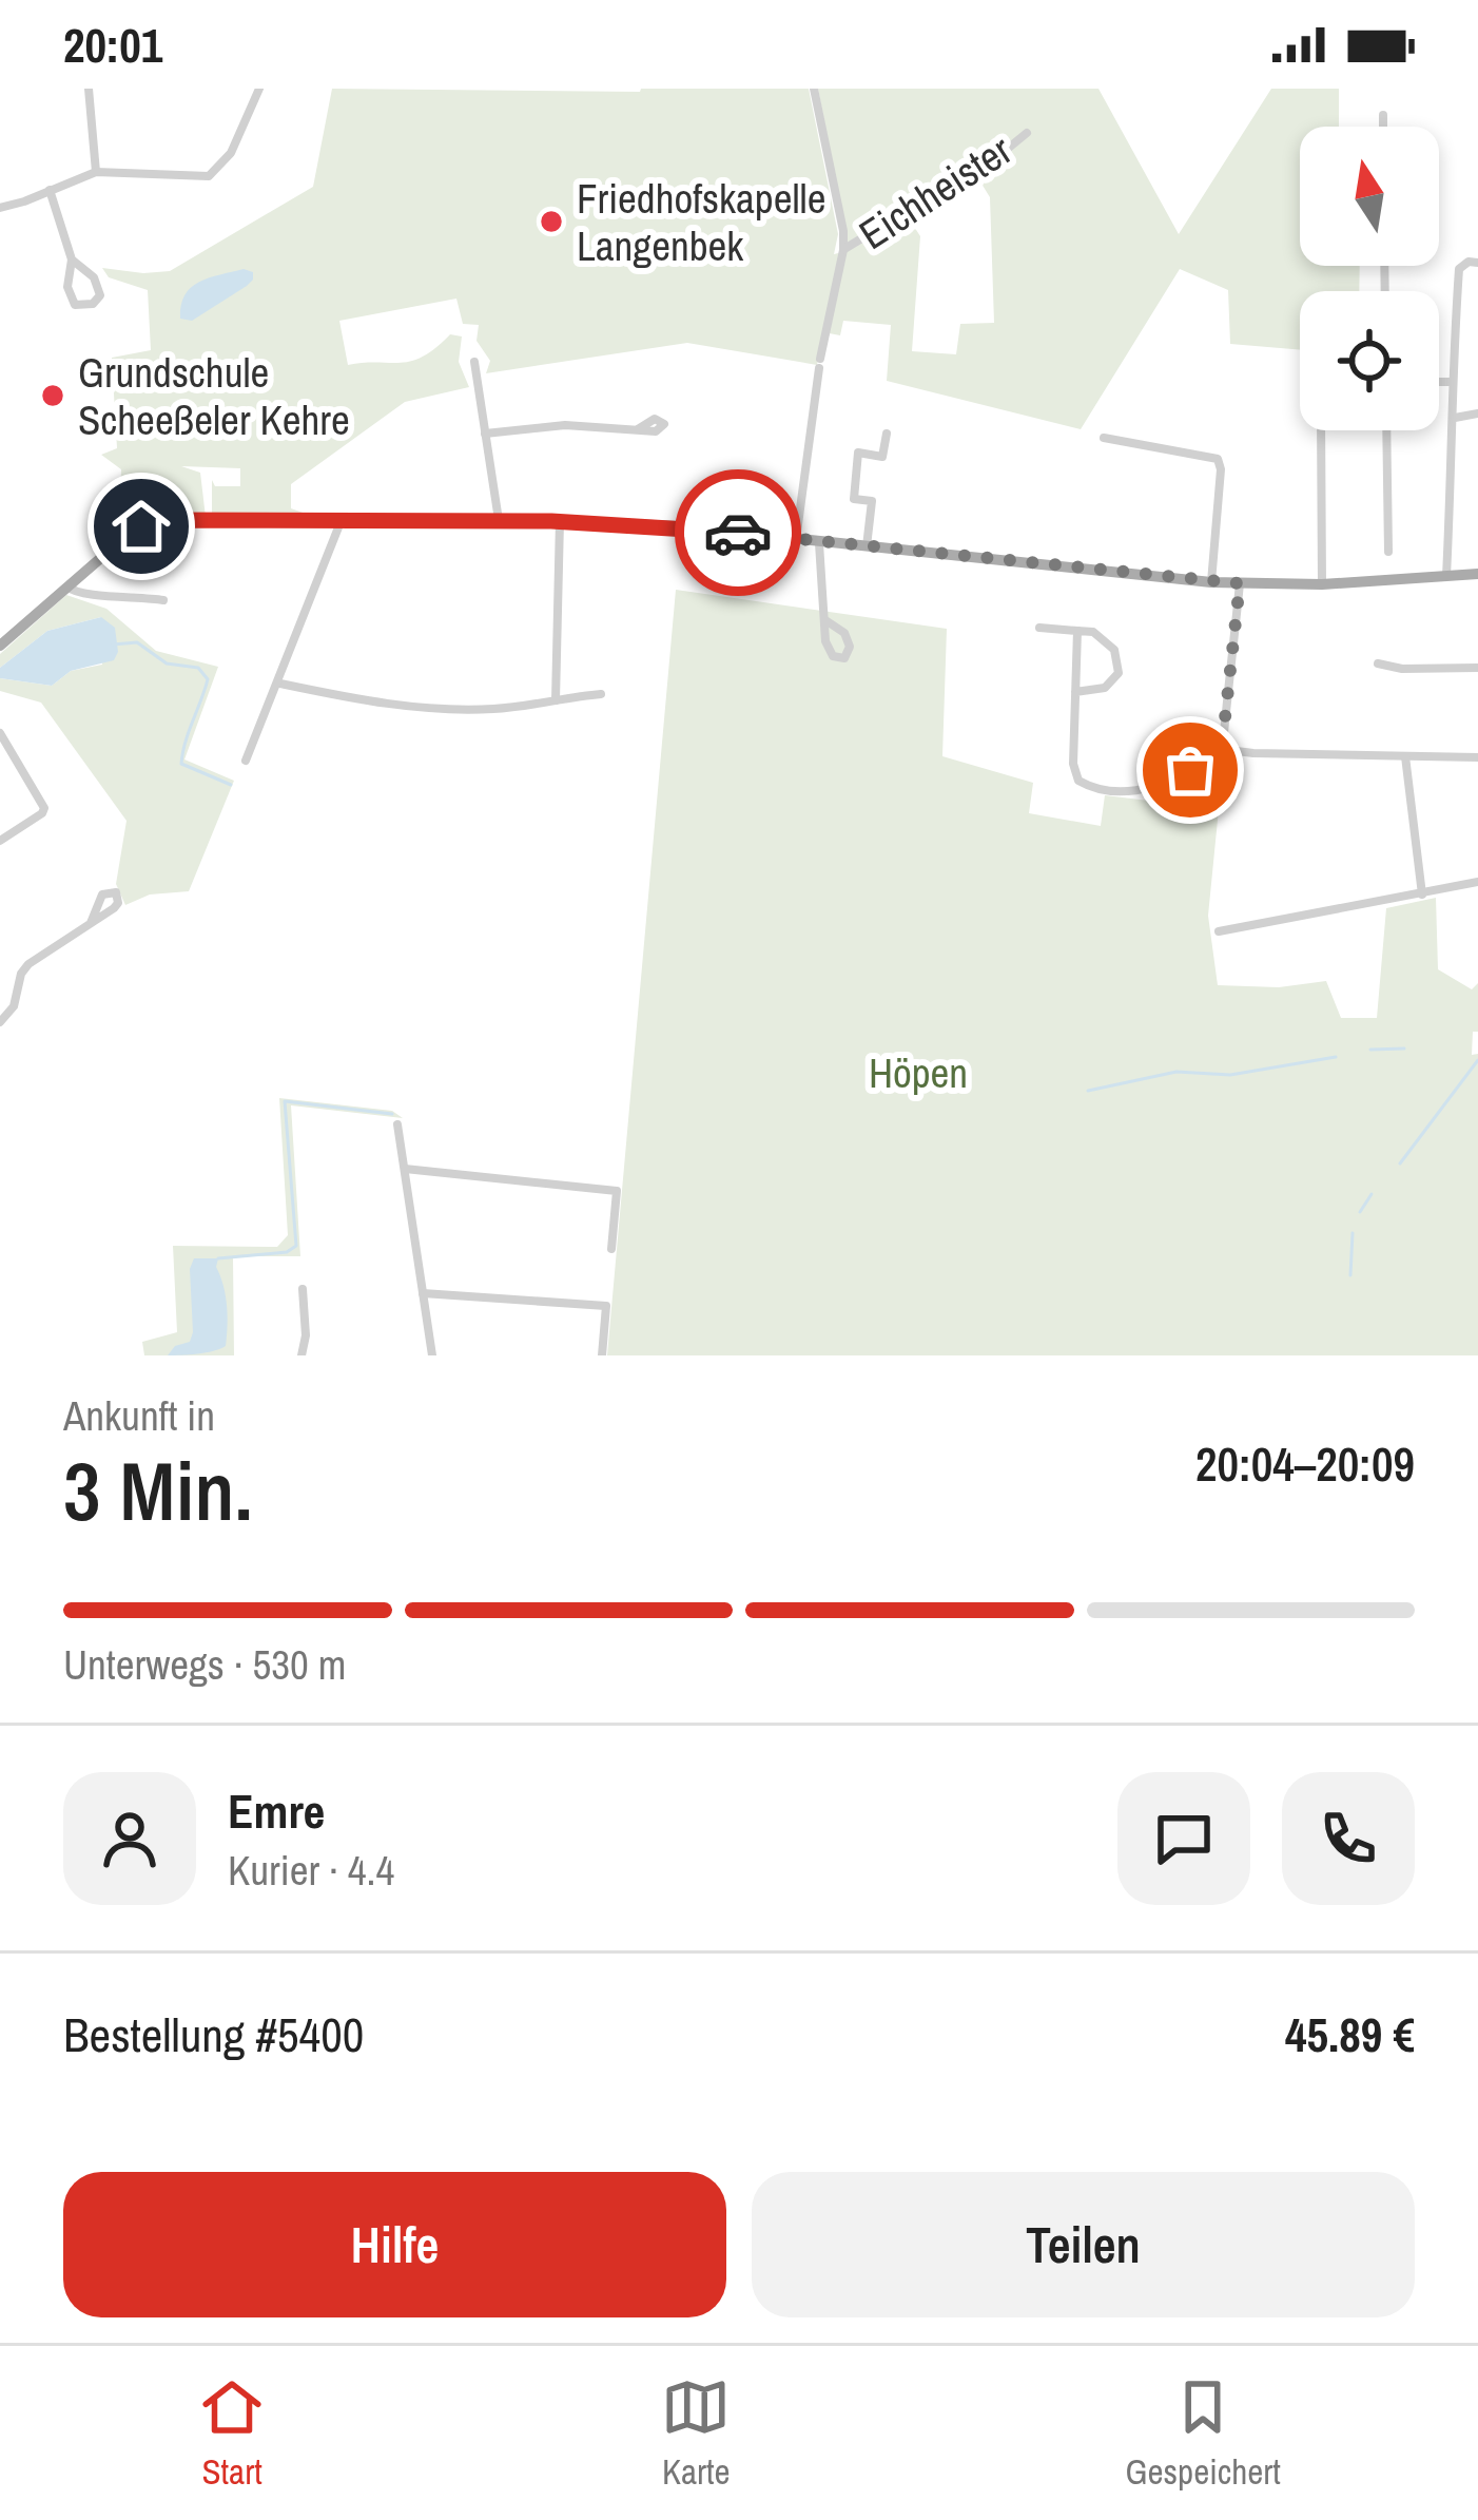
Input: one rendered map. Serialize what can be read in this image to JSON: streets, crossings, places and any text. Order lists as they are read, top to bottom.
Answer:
{
  "streets": {
    "street": ["Eichheister"]
  },
  "parks": ["Höpen"],
  "places": ["Friedhofskapelle Langenbek", "Grundschule Scheeßeler Kehre"],
  "north": "top",
  "page": {
    "status": "20:01",
    "heading": ["3 Min.", "Ankunft in", "20:04–20:09"],
    "panel": [
      "Emre",
      "Kurier · 4.4",
      "Bestellung #5400",
      "45.89 €"
    ],
    "bar": "Unterwegs · 530 m",
    "buttons": ["Hilfe", "Teilen"],
    "tabs": ["Start", "Karte", "Gespeichert"]
  }
}
